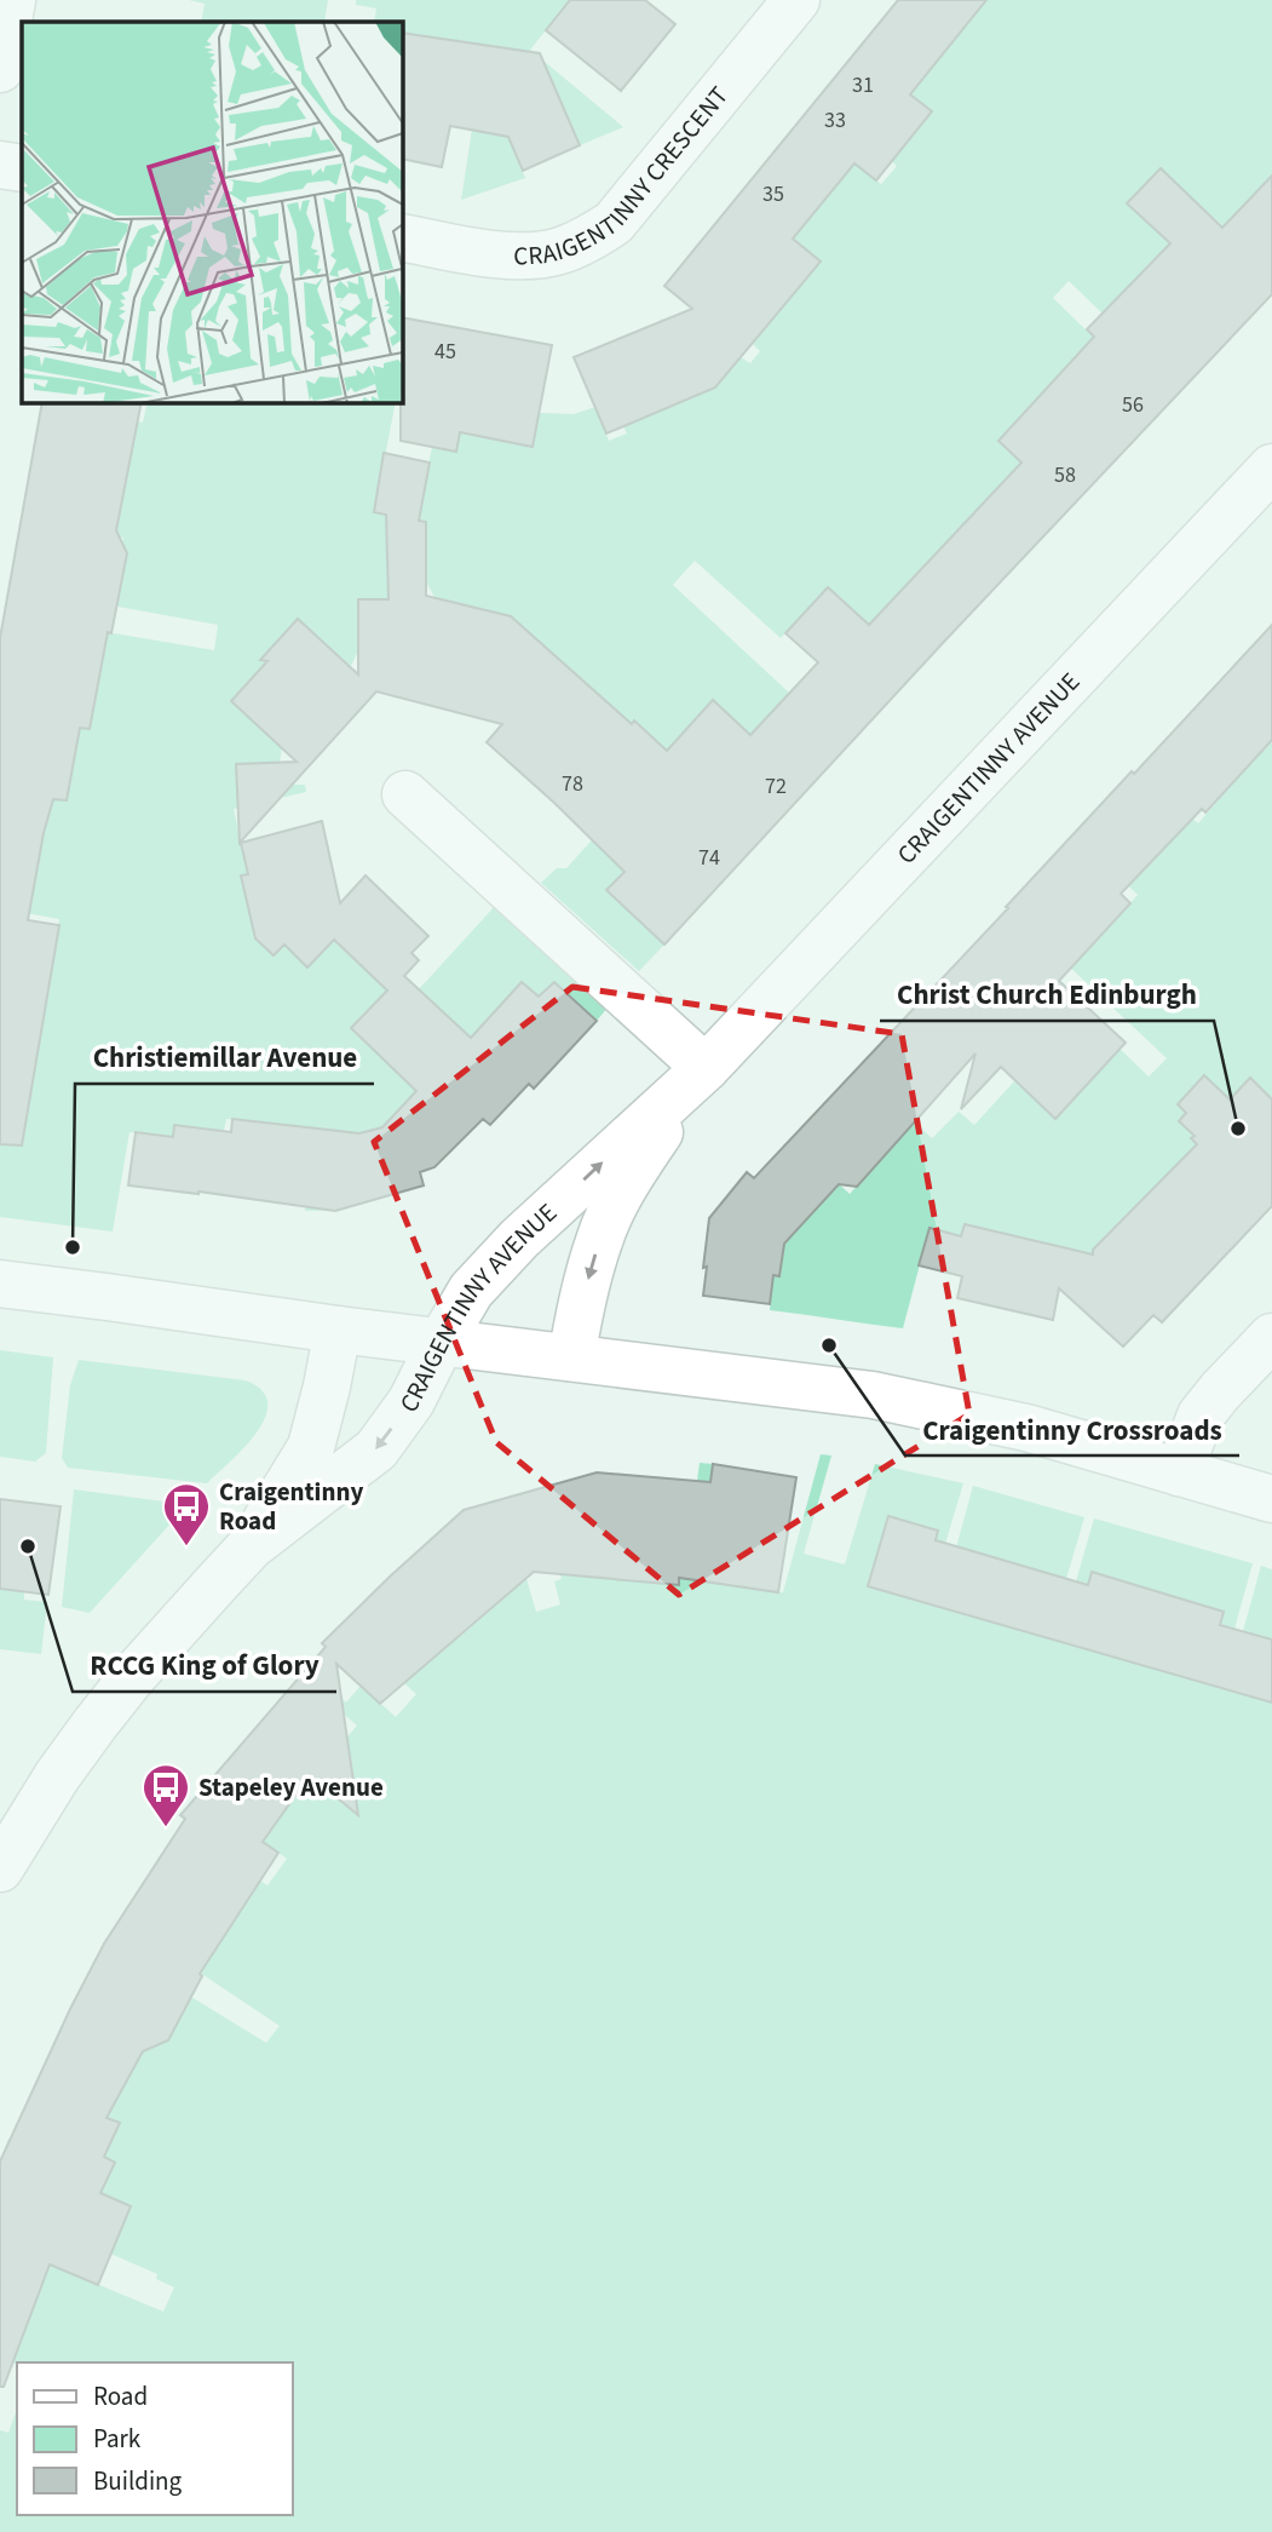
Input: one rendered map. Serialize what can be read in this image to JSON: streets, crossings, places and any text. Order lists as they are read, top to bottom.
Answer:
{
  "streets": {
    "street": ["CRAIGENTINNY CRESCENT", "CRAIGENTINNY AVENUE"]
  },
  "places": {
    "other": [
      "Christ Church Edinburgh",
      "Christiemillar Avenue",
      "Craigentinny Crossroads",
      "RCCG King of Glory"
    ],
    "bus stop": ["Craigentinny Road", "Stapeley Avenue"]
  },
  "house_numbers": [
    "31",
    "33",
    "35",
    "45",
    "56",
    "58",
    "78",
    "72",
    "74"
  ],
  "legend": ["Road", "Park", "Building"]
}
